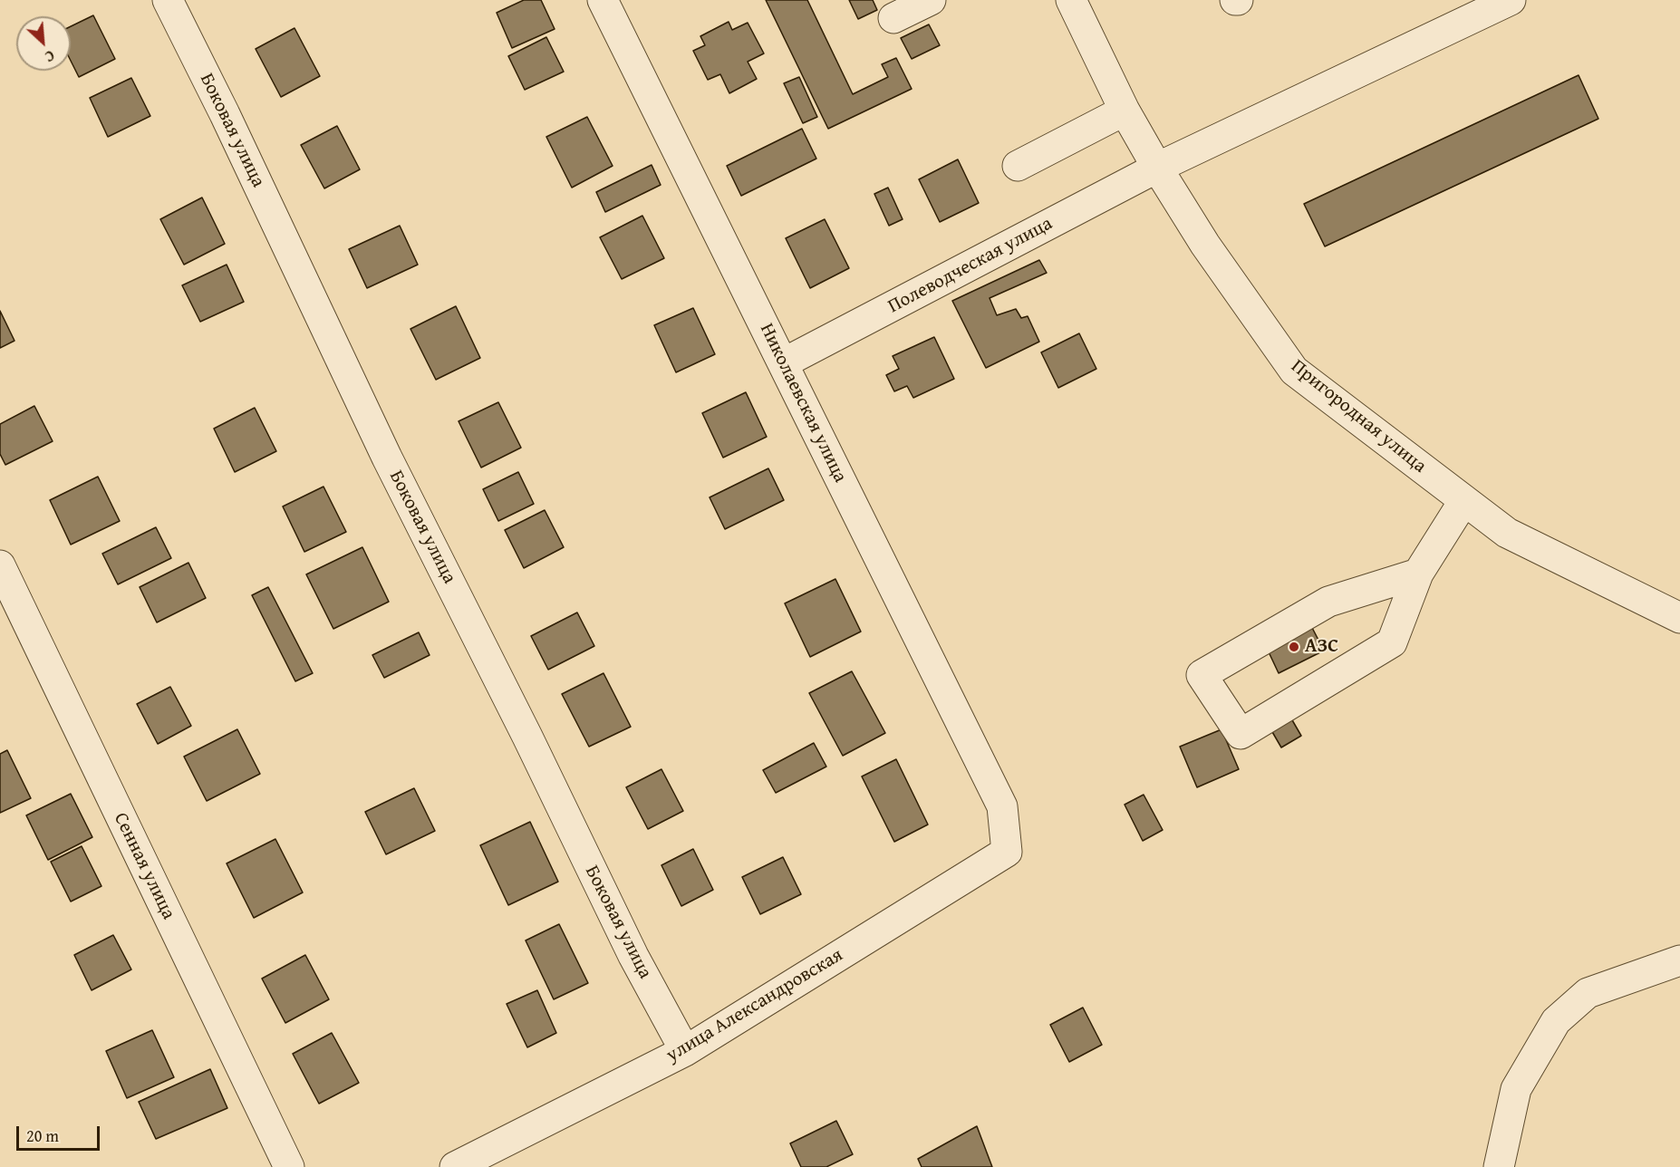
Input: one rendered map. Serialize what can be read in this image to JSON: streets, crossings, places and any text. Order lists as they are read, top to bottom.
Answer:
{
  "streets": {
    "street": [
      "Боковая улица",
      "Полеводческая улица",
      "Николаевская улица",
      "Пригородная улица",
      "Сенная улица",
      "улица Александровская"
    ]
  },
  "crossings": [
    ["Боковая улица", "улица Александровская"],
    ["Полеводческая улица", "Николаевская улица"],
    ["Полеводческая улица", "Пригородная улица"],
    ["Николаевская улица", "улица Александровская"]
  ],
  "places": ["АЗС"],
  "scale_bar": "20 m",
  "north": "bottom right"
}
